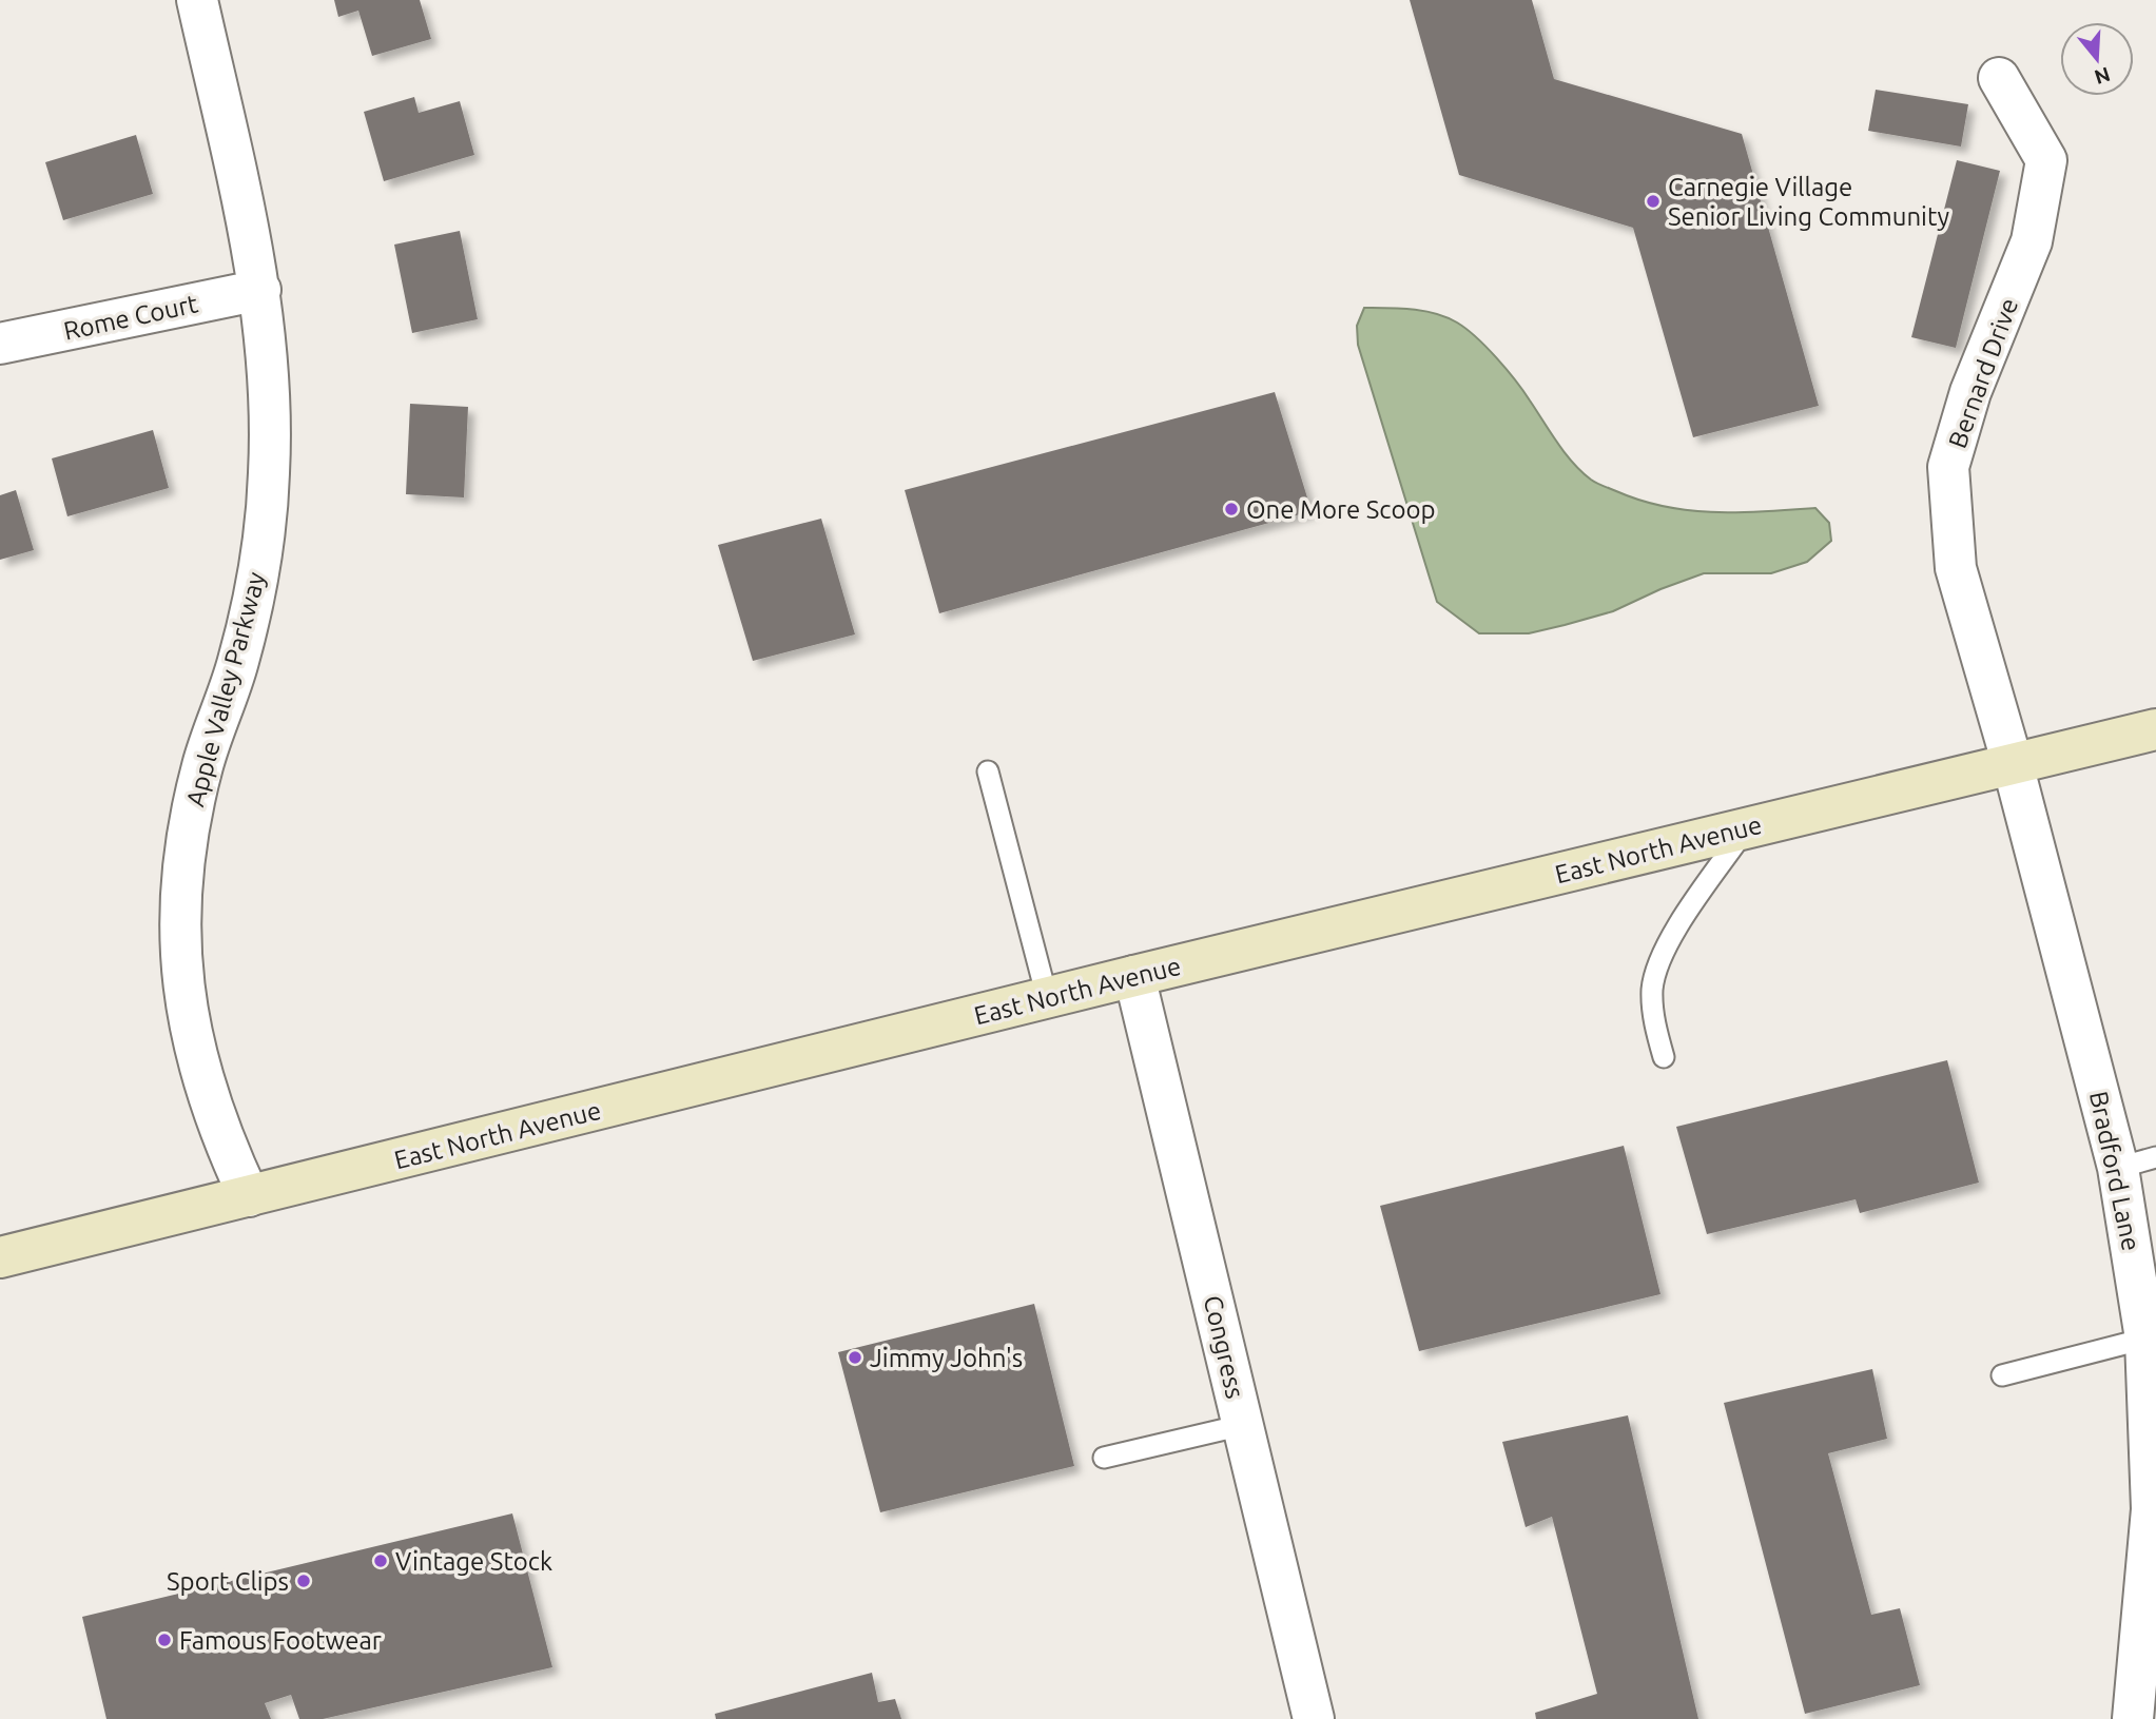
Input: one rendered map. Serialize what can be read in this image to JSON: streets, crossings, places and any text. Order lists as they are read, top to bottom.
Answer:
{
  "streets": {
    "main road": ["East North Avenue"],
    "street": [
      "Rome Court",
      "Bernard Drive",
      "Apple Valley Parkway",
      "Bradford Lane",
      "Congress"
    ]
  },
  "crossings": [
    ["Rome Court", "Apple Valley Parkway"],
    ["Bernard Drive", "East North Avenue"],
    ["Bernard Drive", "Bradford Lane"],
    ["Apple Valley Parkway", "East North Avenue"],
    ["East North Avenue", "Bradford Lane"],
    ["East North Avenue", "Congress"]
  ],
  "places": [
    "Carnegie Village Senior Living Community",
    "One More Scoop",
    "Jimmy John's",
    "Vintage Stock",
    "Sport Clips",
    "Famous Footwear"
  ],
  "north": "bottom"
}
